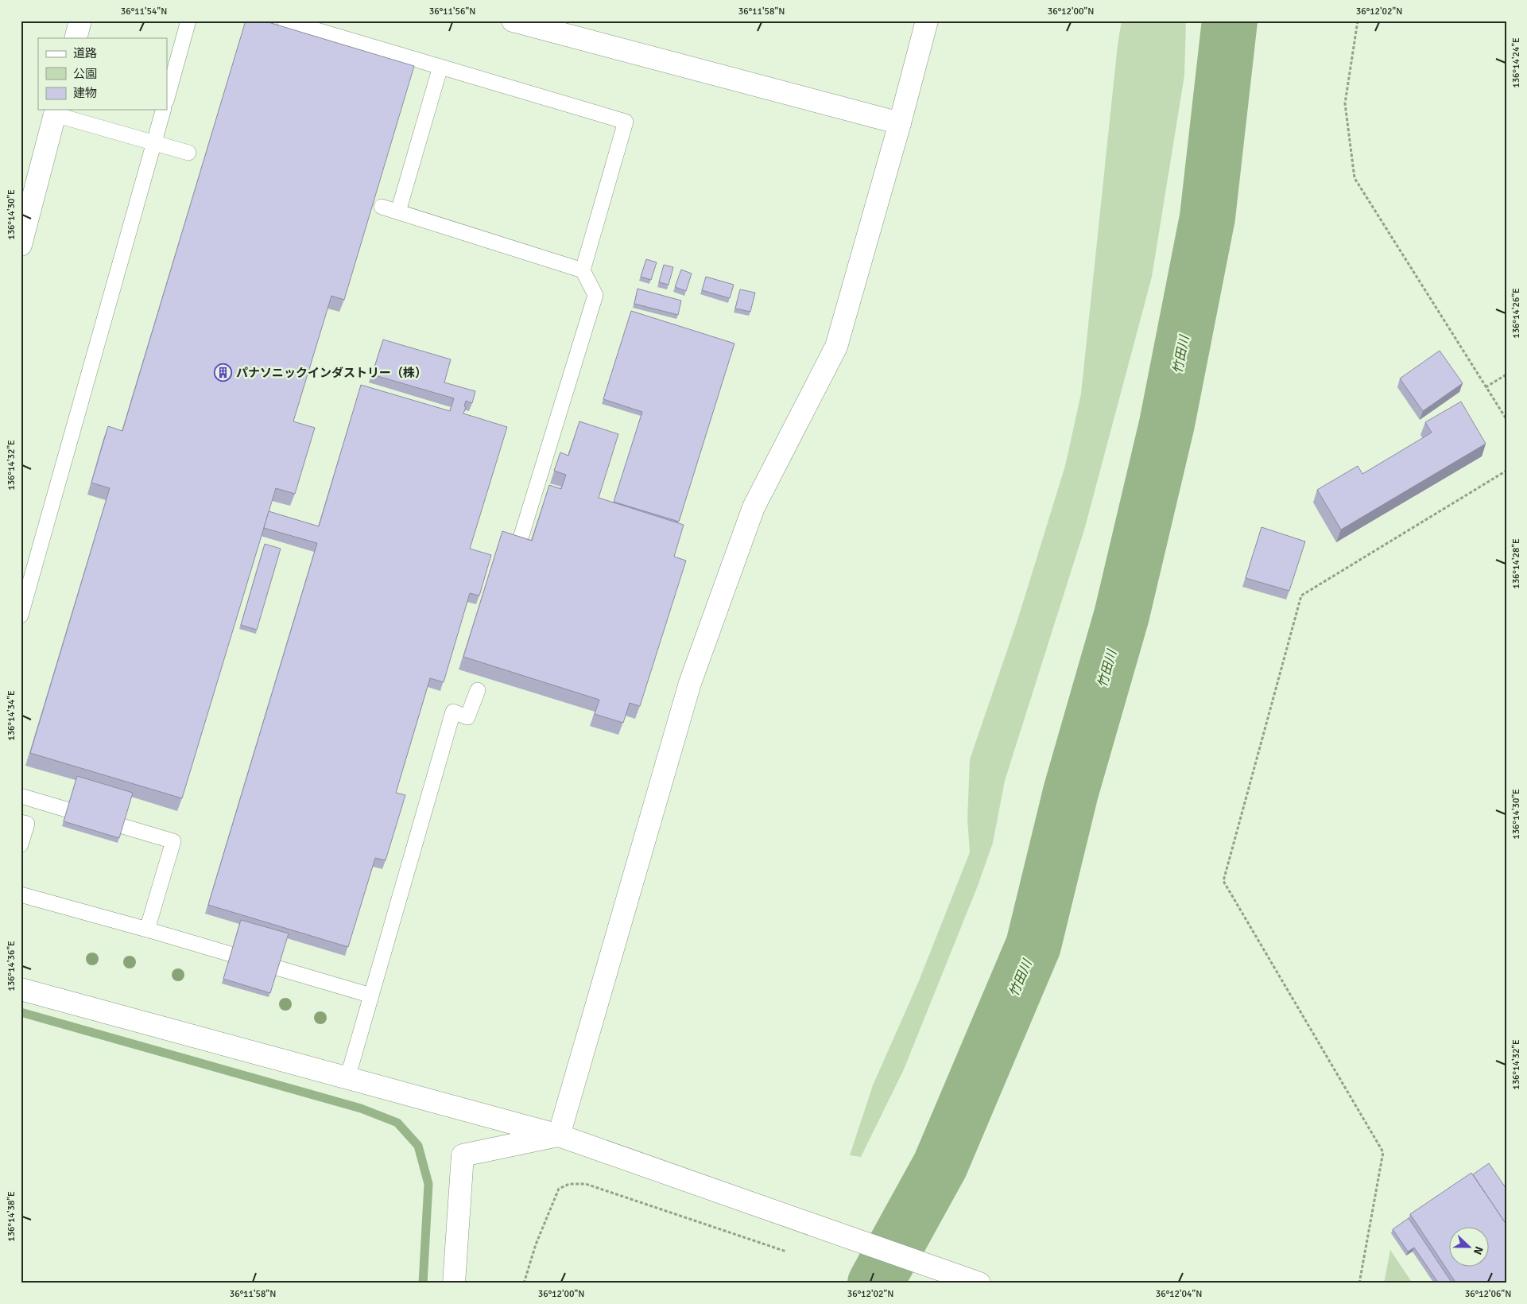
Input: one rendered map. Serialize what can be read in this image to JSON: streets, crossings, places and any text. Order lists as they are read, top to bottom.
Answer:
{
  "water": ["竹田川"],
  "places": {
    "building": ["パナソニックインダストリー（株）"]
  },
  "legend": ["道路", "公園", "建物"],
  "north": "right",
  "coordinates": [
    "36°11'54\"N",
    "36°11'56\"N",
    "36°11'58\"N",
    "36°12'00\"N",
    "36°12'02\"N",
    "136°14'24\"E",
    "136°14'30\"E",
    "136°14'26\"E",
    "136°14'32\"E",
    "136°14'28\"E",
    "136°14'34\"E",
    "136°14'36\"E",
    "136°14'38\"E",
    "36°12'04\"N",
    "36°12'06\"N"
  ]
}
